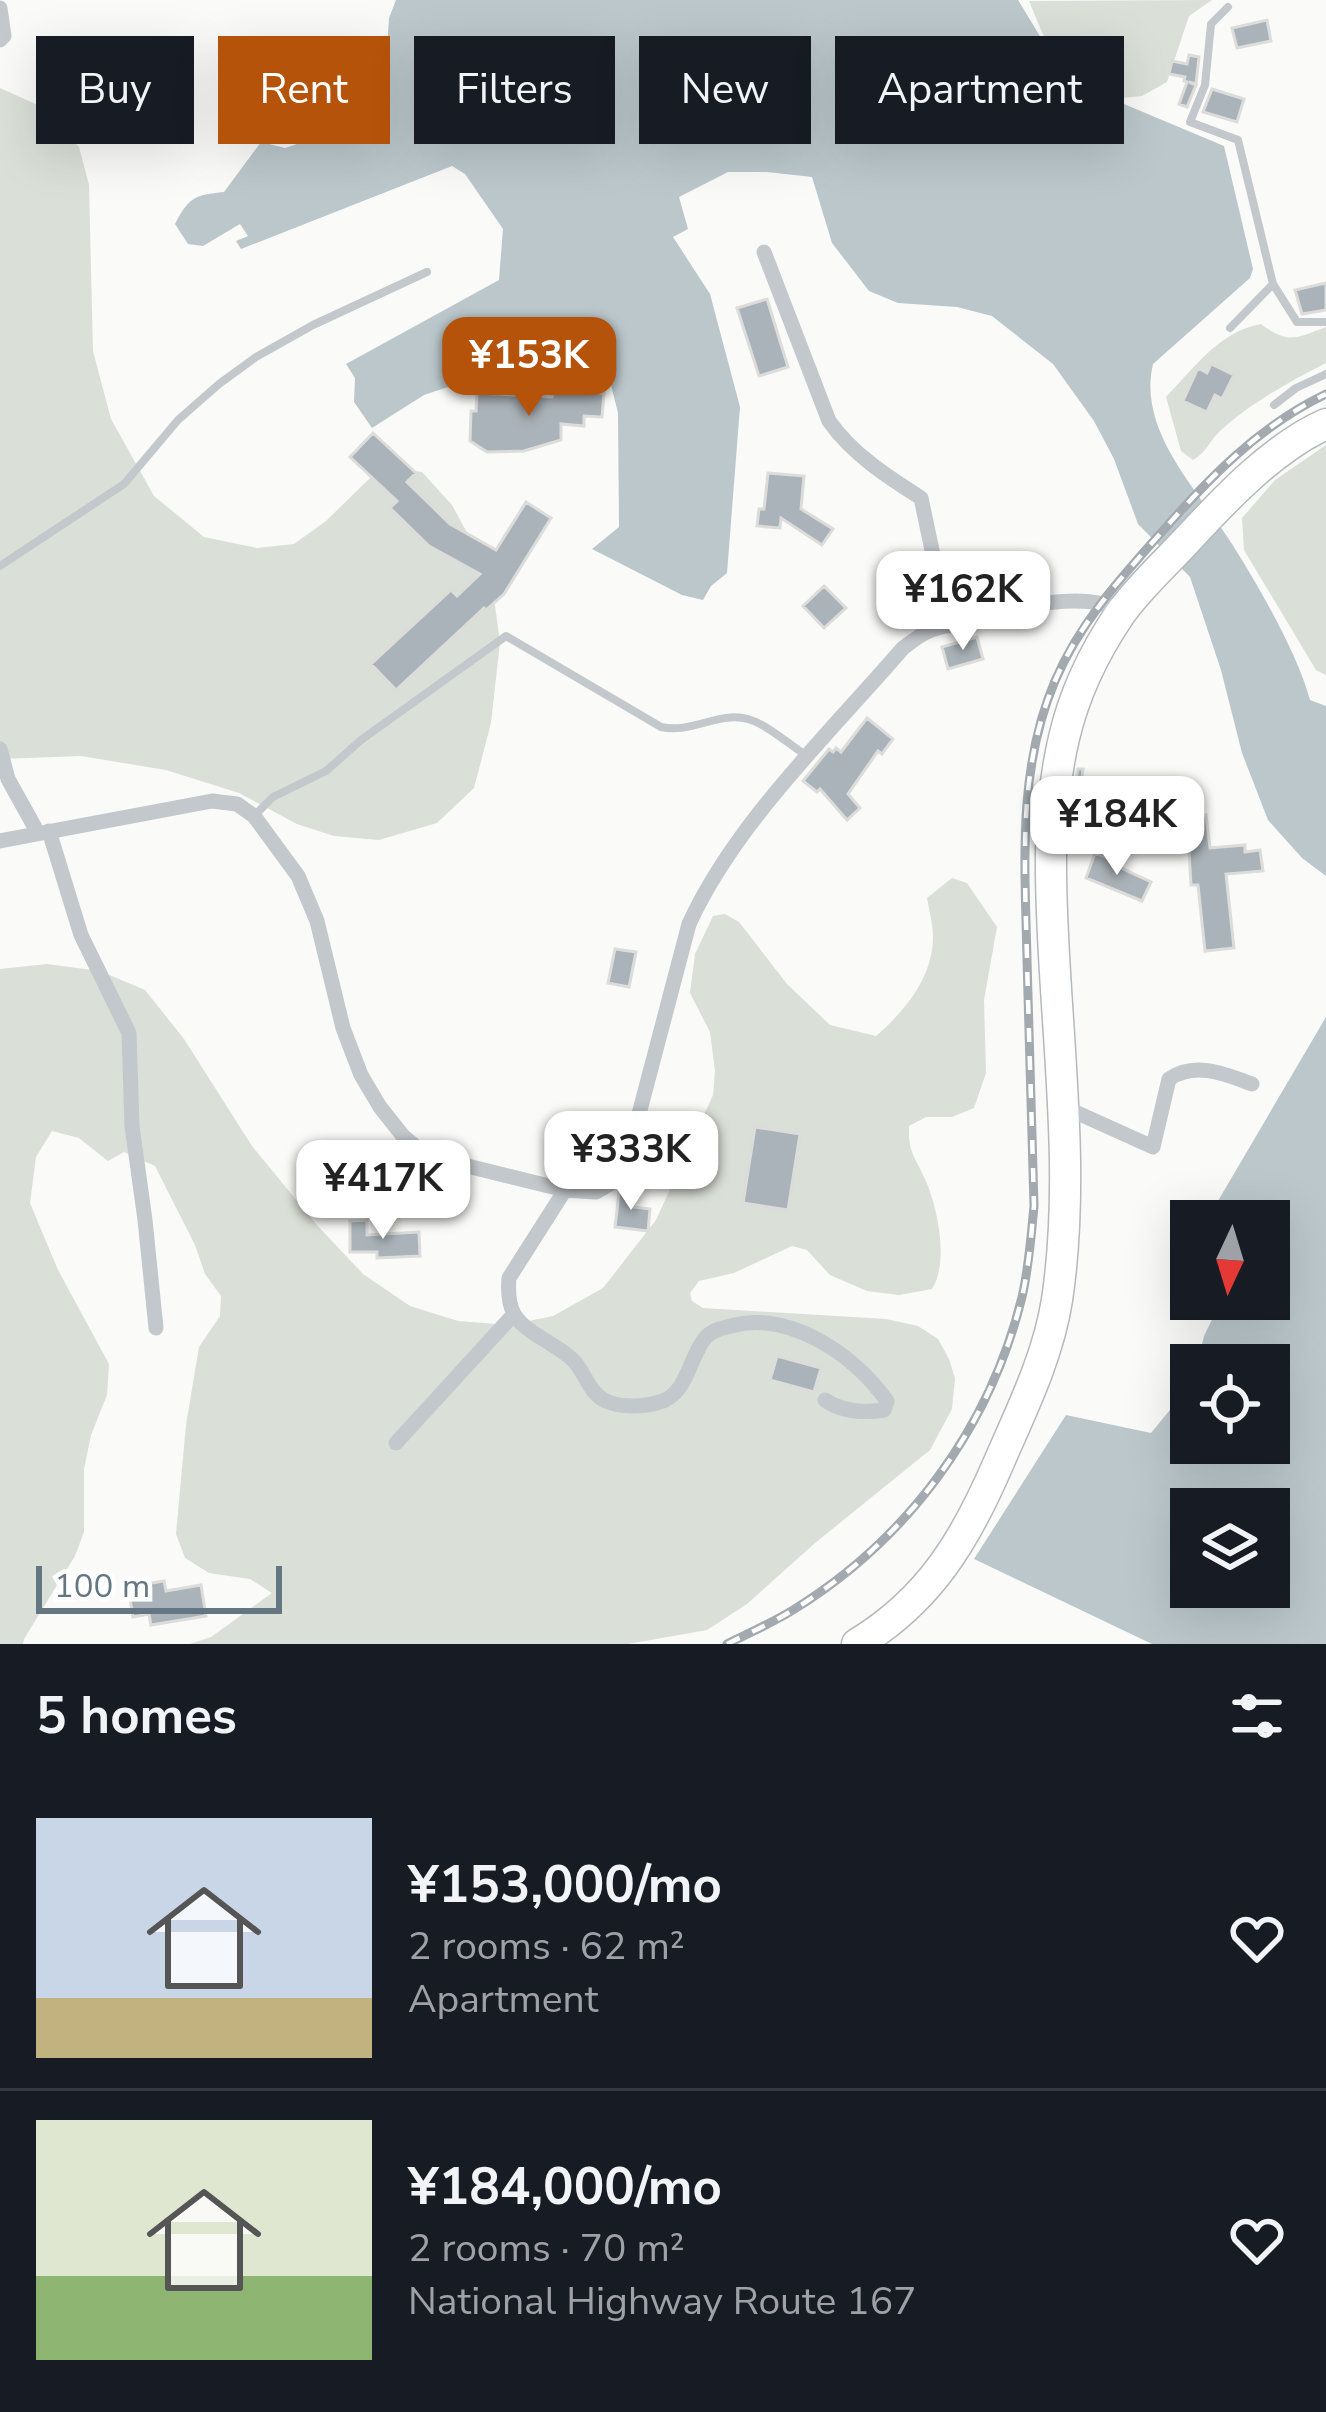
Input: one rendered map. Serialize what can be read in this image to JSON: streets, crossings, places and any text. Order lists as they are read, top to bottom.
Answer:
{
  "scale_bar": "100 m",
  "north": "bottom",
  "page": {
    "chip": [
      "Buy",
      "Rent",
      "Filters",
      "New",
      "Apartment"
    ],
    "price": [
      "¥153K",
      "¥162K",
      "¥184K",
      "¥333K",
      "¥417K"
    ],
    "scale": "100 m",
    "heading": "5 homes",
    "list": [
      {
        "name": "¥153,000/mo",
        "note": "2 rooms · 62 m² · Apartment"
      },
      {
        "name": "¥184,000/mo",
        "note": "2 rooms · 70 m² · National Highway Route 167"
      }
    ]
  }
}
